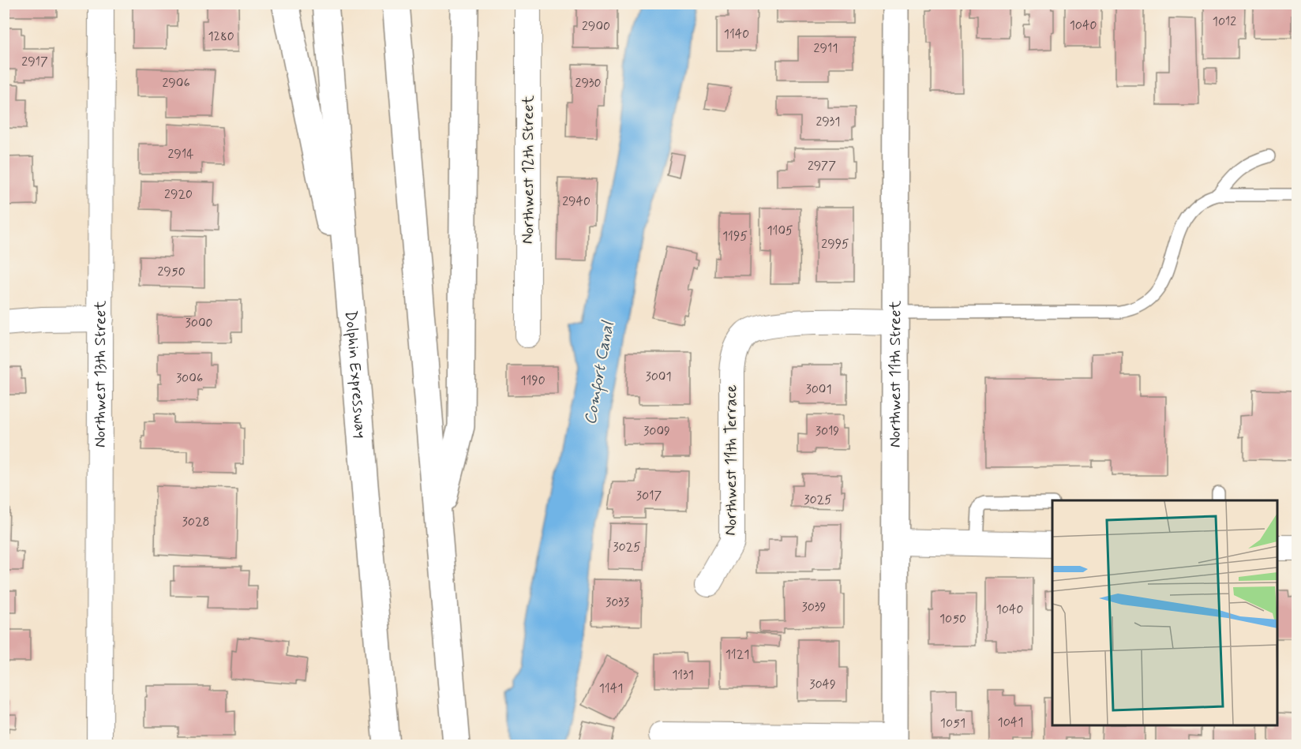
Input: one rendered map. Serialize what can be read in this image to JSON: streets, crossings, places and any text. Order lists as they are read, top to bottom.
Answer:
{
  "streets": {
    "main road": ["Dolphin Expressway", "Northwest 11th Street"],
    "street": ["Northwest 12th Street", "Northwest 13th Street", "Northwest 11th Terrace"]
  },
  "crossings": [
    ["Northwest 11th Street", "Northwest 11th Terrace"]
  ],
  "water": ["Comfort Canal"],
  "house_numbers": [
    "1012",
    "1040",
    "2900",
    "1140",
    "1280",
    "2911",
    "2917",
    "2906",
    "2930",
    "2931",
    "2914",
    "2977",
    "2920",
    "2940",
    "1105",
    "1195",
    "2995",
    "2950",
    "3000",
    "3001",
    "3006",
    "1190",
    "3001",
    "3009",
    "3019",
    "3017",
    "3025",
    "3028",
    "3025",
    "3033",
    "3039",
    "1040",
    "1050",
    "1121",
    "1131",
    "3049",
    "1141",
    "1041",
    "1051"
  ]
}
